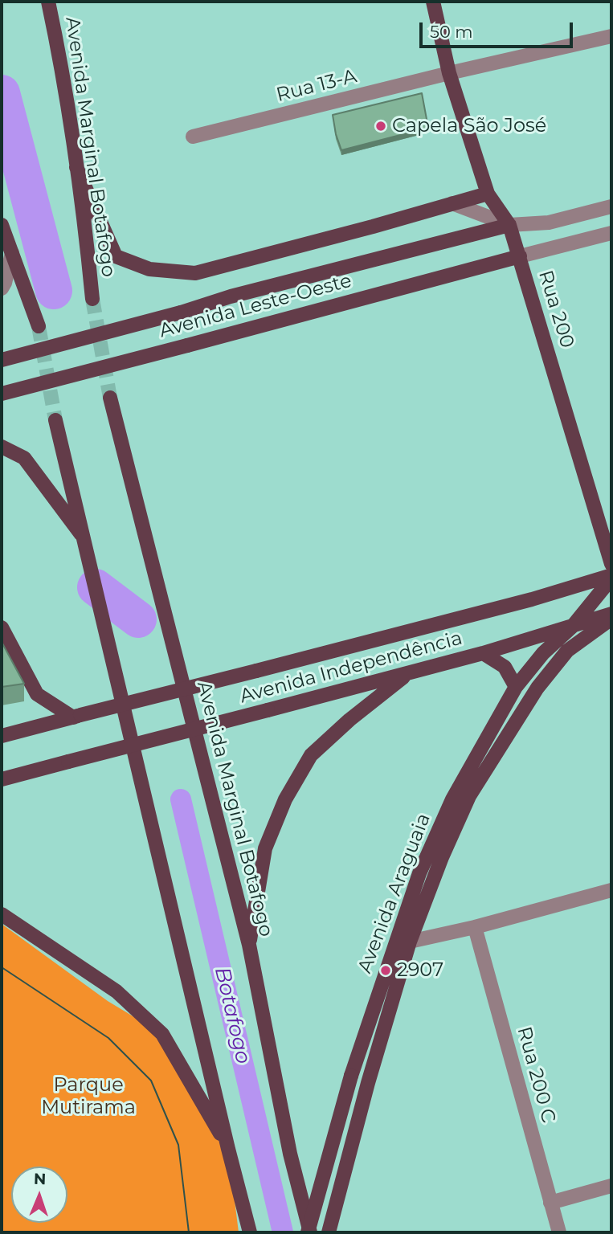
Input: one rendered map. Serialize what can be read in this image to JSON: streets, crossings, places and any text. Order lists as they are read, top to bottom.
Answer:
{
  "streets": {
    "main road": [
      "Avenida Marginal Botafogo",
      "Avenida Leste-Oeste",
      "Rua 200",
      "Avenida Independência",
      "Avenida Araguaia"
    ],
    "street": ["Rua 13-A", "Rua 200 C"]
  },
  "crossings": [
    ["Rua 13-A", "Rua 200"],
    ["Avenida Marginal Botafogo", "Avenida Araguaia"],
    ["Avenida Leste-Oeste", "Rua 200"],
    ["Avenida Independência", "Avenida Araguaia"]
  ],
  "water": ["Botafogo"],
  "parks": ["Parque Mutirama"],
  "places": ["Capela São José", "2907"],
  "scale_bar": "50 m",
  "north": "top"
}
